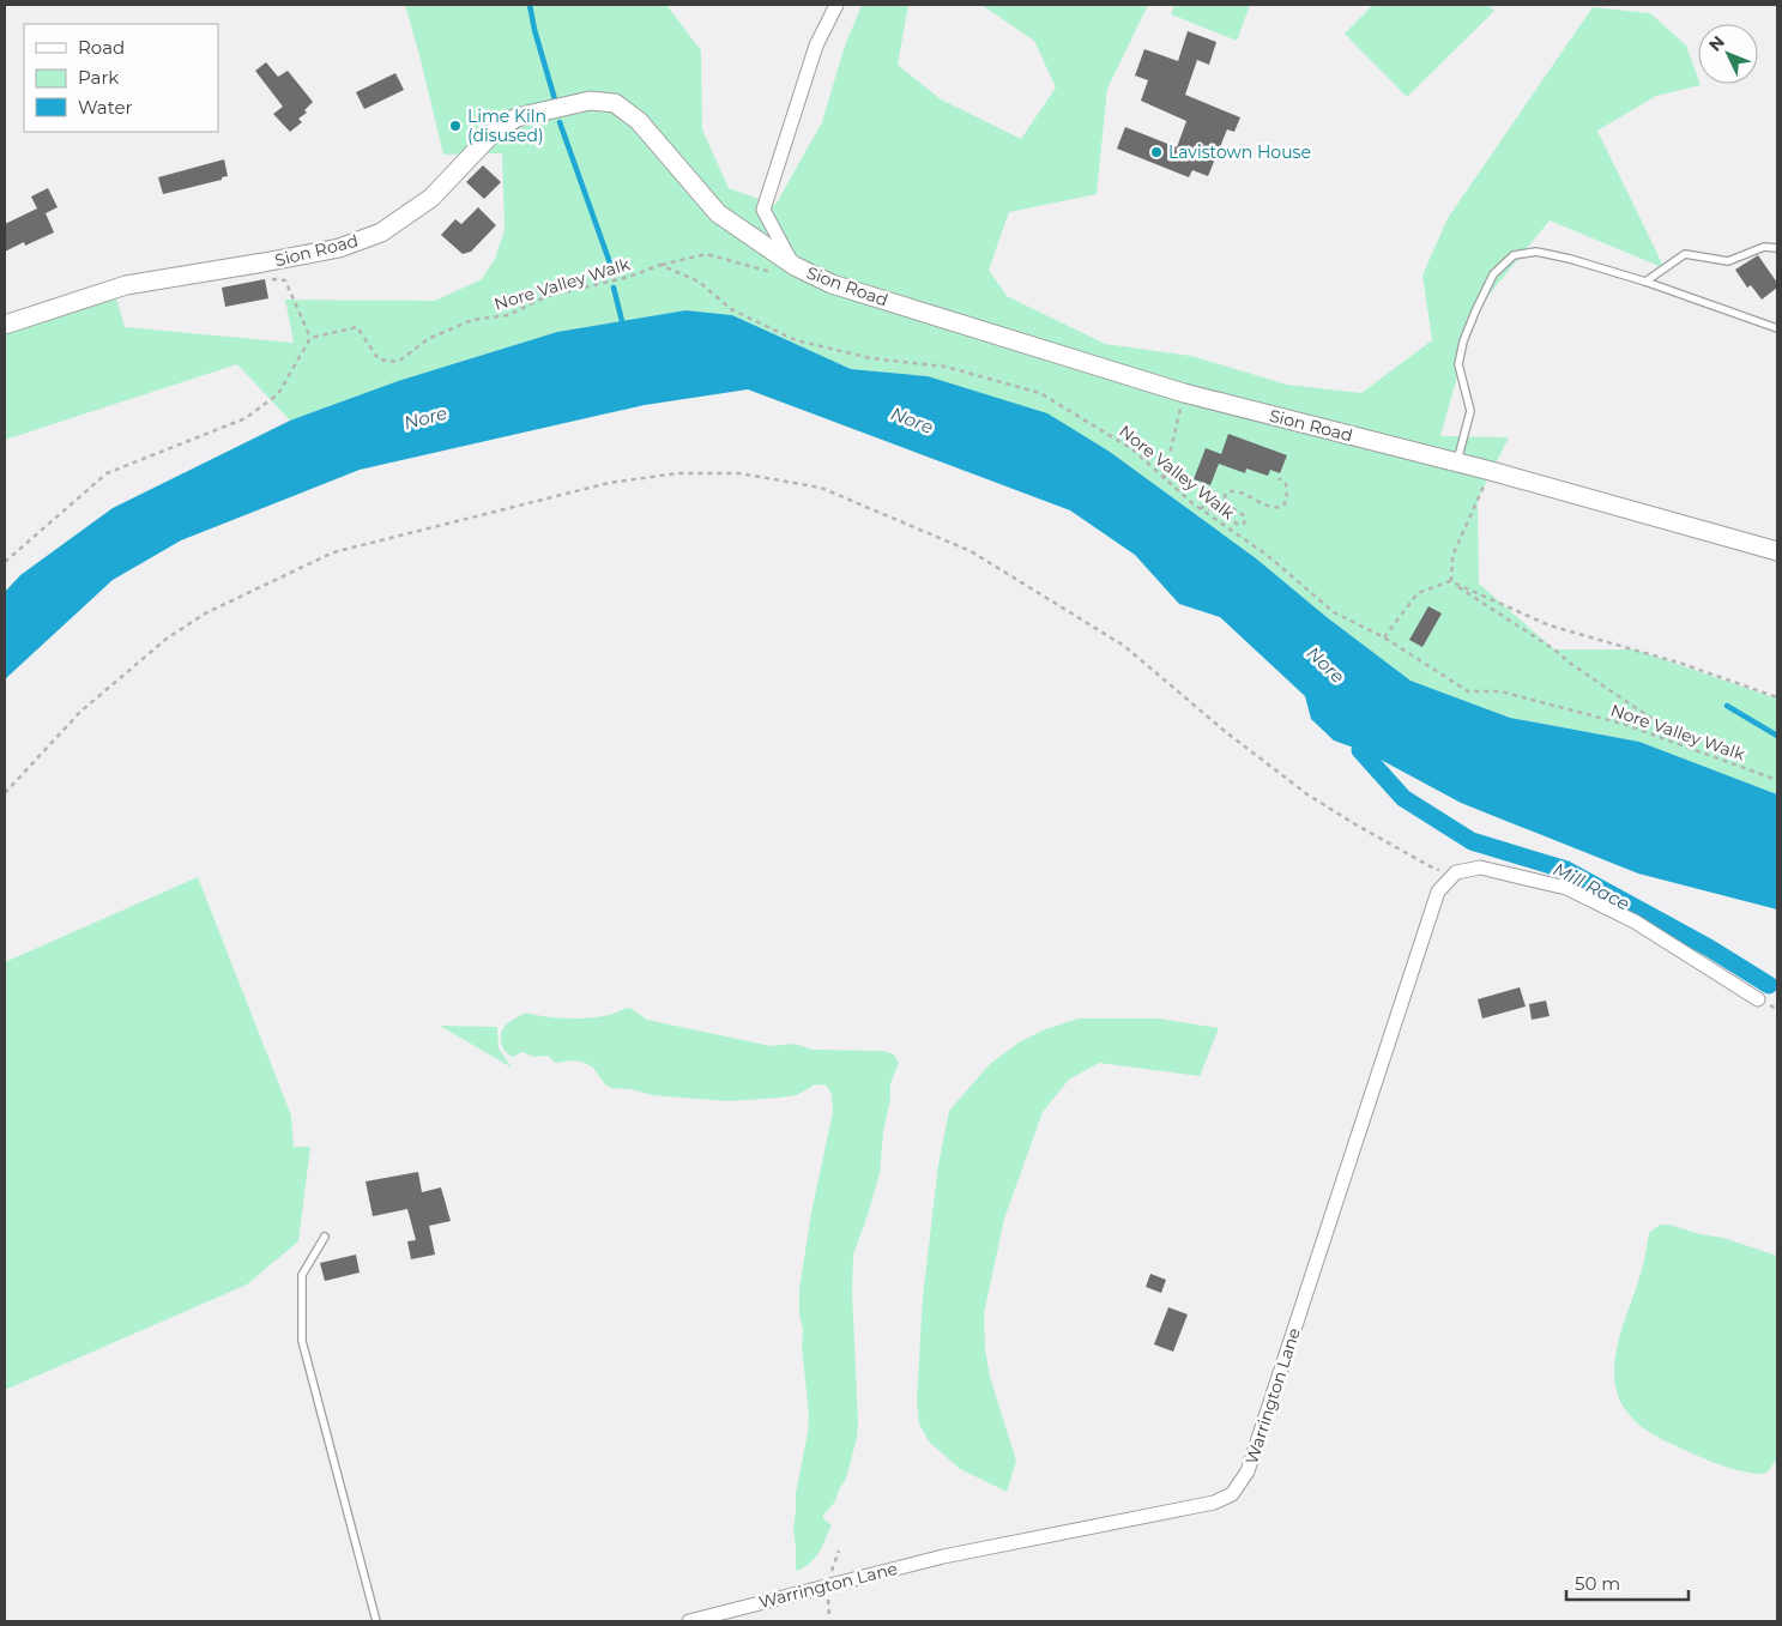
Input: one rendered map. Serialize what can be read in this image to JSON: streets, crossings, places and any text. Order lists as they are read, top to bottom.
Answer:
{
  "streets": {
    "street": ["Sion Road", "Warrington Lane"],
    "path": ["Nore Valley Walk"]
  },
  "water": ["Nore", "Mill Race"],
  "places": ["Lime Kiln (disused)", "Lavistown House"],
  "legend": ["Road", "Park", "Water"],
  "scale_bar": "50 m",
  "north": "top left"
}
